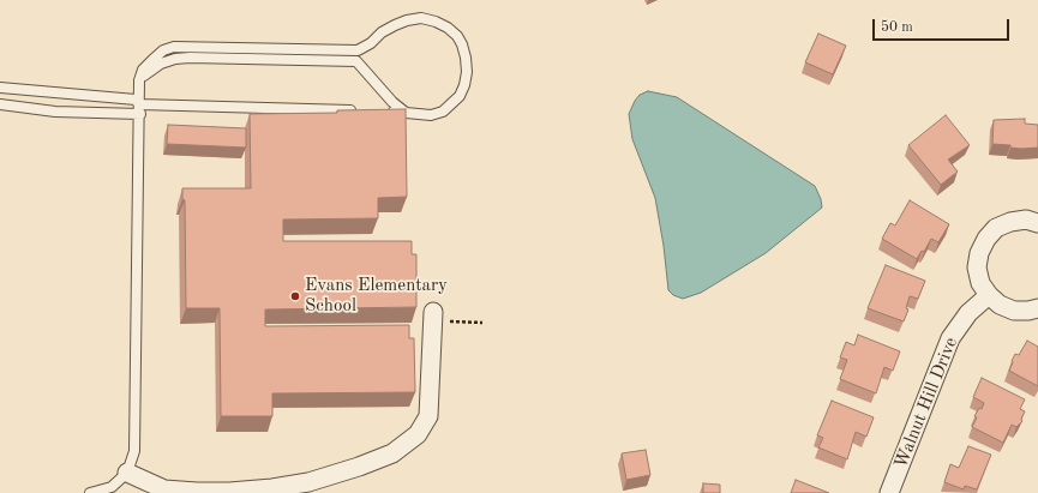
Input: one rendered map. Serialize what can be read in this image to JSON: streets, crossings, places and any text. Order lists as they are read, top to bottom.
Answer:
{
  "streets": {
    "street": ["Walnut Hill Drive"]
  },
  "places": ["Evans Elementary School"],
  "scale_bar": "50 m"
}
